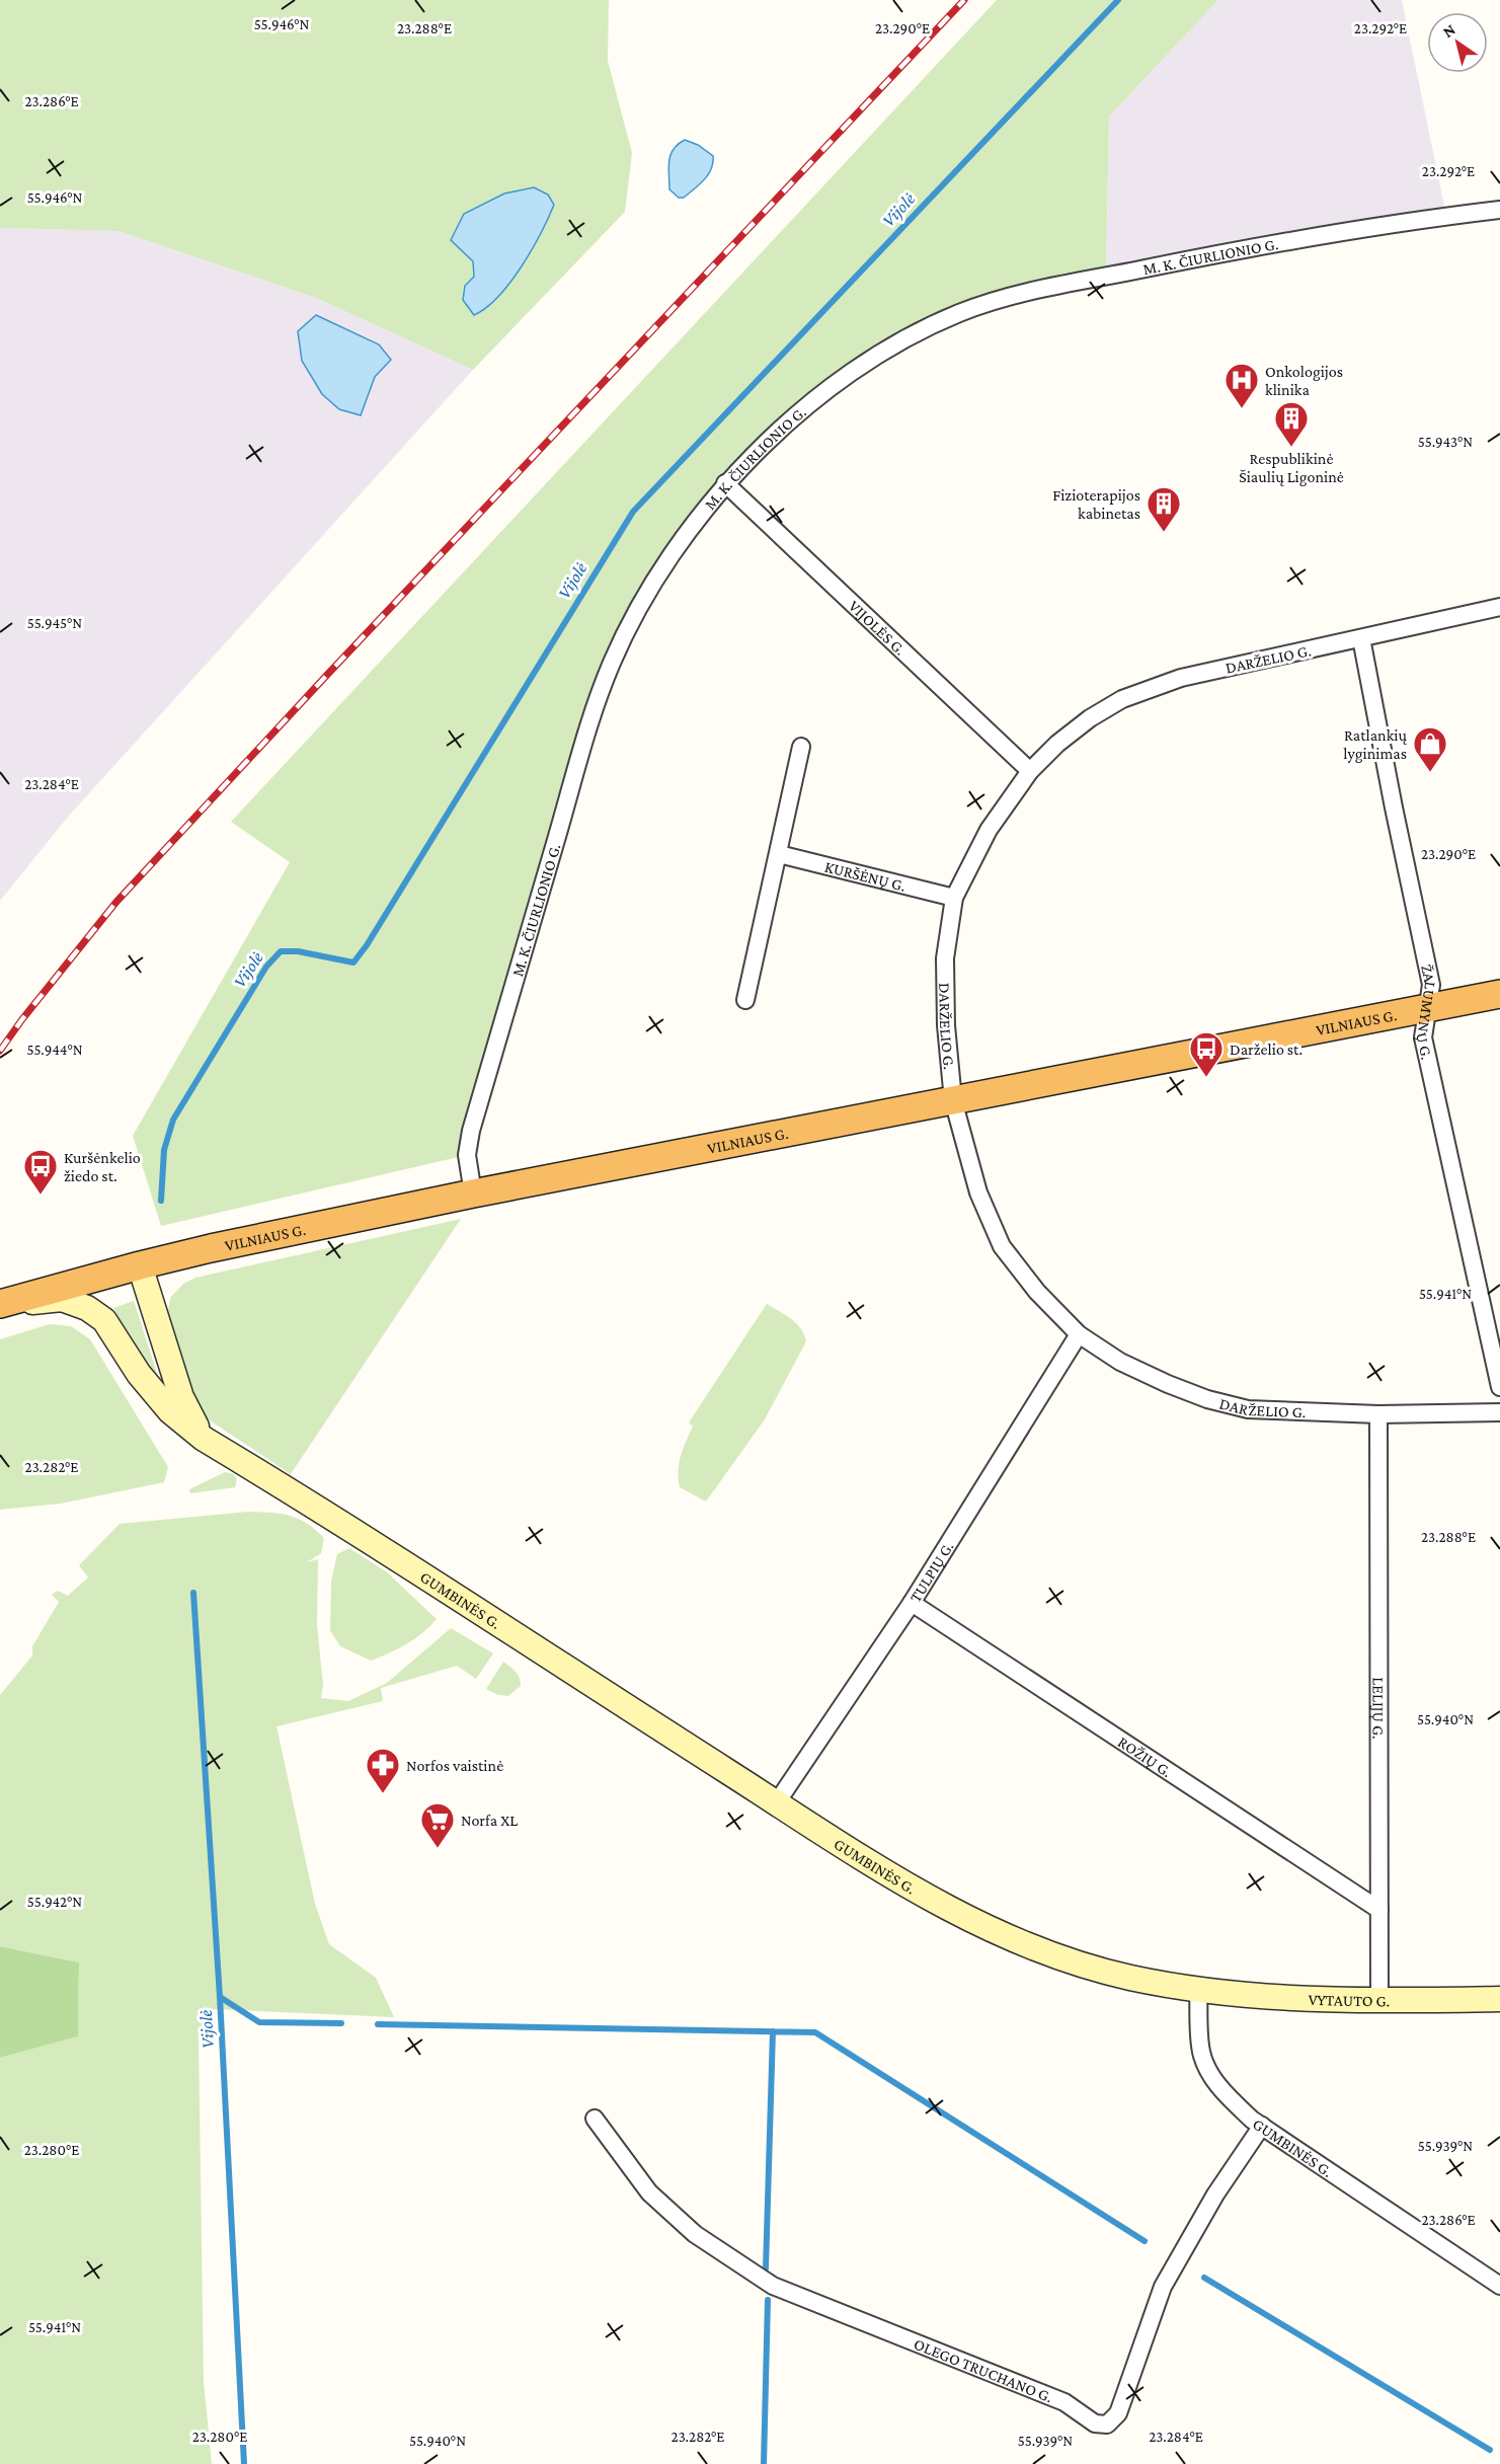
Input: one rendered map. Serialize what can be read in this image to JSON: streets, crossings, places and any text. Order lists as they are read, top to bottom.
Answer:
{
  "streets": {
    "highway": ["VILNIAUS G."],
    "main road": ["GUMBINĖS G.", "VYTAUTO G."],
    "street": [
      "M. K. ČIURLIONIO G.",
      "VIJOLĖS G.",
      "DARŽELIO G.",
      "KURŠĖNŲ G.",
      "ŽALUMYNŲ G.",
      "TULPIŲ G.",
      "LELIJŲ G.",
      "ROŽIŲ G.",
      "OLEGO TRUCHANO G."
    ]
  },
  "crossings": [
    ["M. K. ČIURLIONIO G.", "VIJOLĖS G."],
    ["M. K. ČIURLIONIO G.", "VILNIAUS G."],
    ["VIJOLĖS G.", "DARŽELIO G."],
    ["DARŽELIO G.", "KURŠĖNŲ G."],
    ["DARŽELIO G.", "ŽALUMYNŲ G."],
    ["DARŽELIO G.", "VILNIAUS G."],
    ["DARŽELIO G.", "TULPIŲ G."],
    ["DARŽELIO G.", "LELIJŲ G."],
    ["ŽALUMYNŲ G.", "VILNIAUS G."],
    ["VILNIAUS G.", "GUMBINĖS G."],
    ["TULPIŲ G.", "GUMBINĖS G."],
    ["TULPIŲ G.", "ROŽIŲ G."],
    ["GUMBINĖS G.", "VYTAUTO G."],
    ["GUMBINĖS G.", "OLEGO TRUCHANO G."],
    ["LELIJŲ G.", "ROŽIŲ G."],
    ["LELIJŲ G.", "VYTAUTO G."]
  ],
  "water": ["Vijolė"],
  "places": {
    "hospital": ["Onkologijos klinika"],
    "building": ["Respublikinė Šiaulių Ligoninė", "Fizioterapijos kabinetas"],
    "shop": ["Ratlankių lyginimas"],
    "bus stop": ["Darželio st.", "Kuršėnkelio žiedo st."],
    "pharmacy": ["Norfos vaistinė"],
    "supermarket": ["Norfa XL"]
  },
  "north": "top left",
  "coordinates": [
    "55.946°N",
    "23.290°E",
    "23.288°E",
    "23.292°E",
    "23.286°E",
    "55.943°N",
    "55.945°N",
    "23.284°E",
    "55.944°N",
    "55.941°N",
    "23.282°E",
    "55.940°N",
    "55.942°N",
    "55.939°N",
    "23.280°E"
  ]
}
